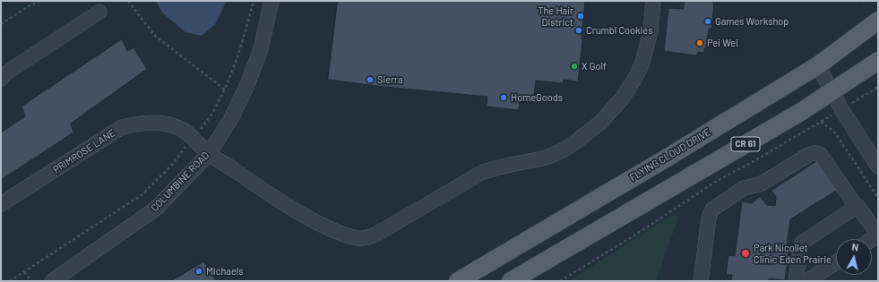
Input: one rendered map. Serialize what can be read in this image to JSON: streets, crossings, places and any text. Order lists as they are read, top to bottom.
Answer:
{
  "streets": {
    "main road": ["CR 61", "FLYING CLOUD DRIVE"],
    "street": ["PRIMROSE LANE", "COLUMBINE ROAD"]
  },
  "crossings": [
    ["PRIMROSE LANE", "COLUMBINE ROAD"]
  ],
  "places": [
    "The Hair District",
    "Games Workshop",
    "Crumbl Cookies",
    "Pei Wei",
    "X Golf",
    "Sierra",
    "HomeGoods",
    "Park Nicollet Clinic Eden Prairie",
    "Michaels"
  ],
  "north": "top"
}
